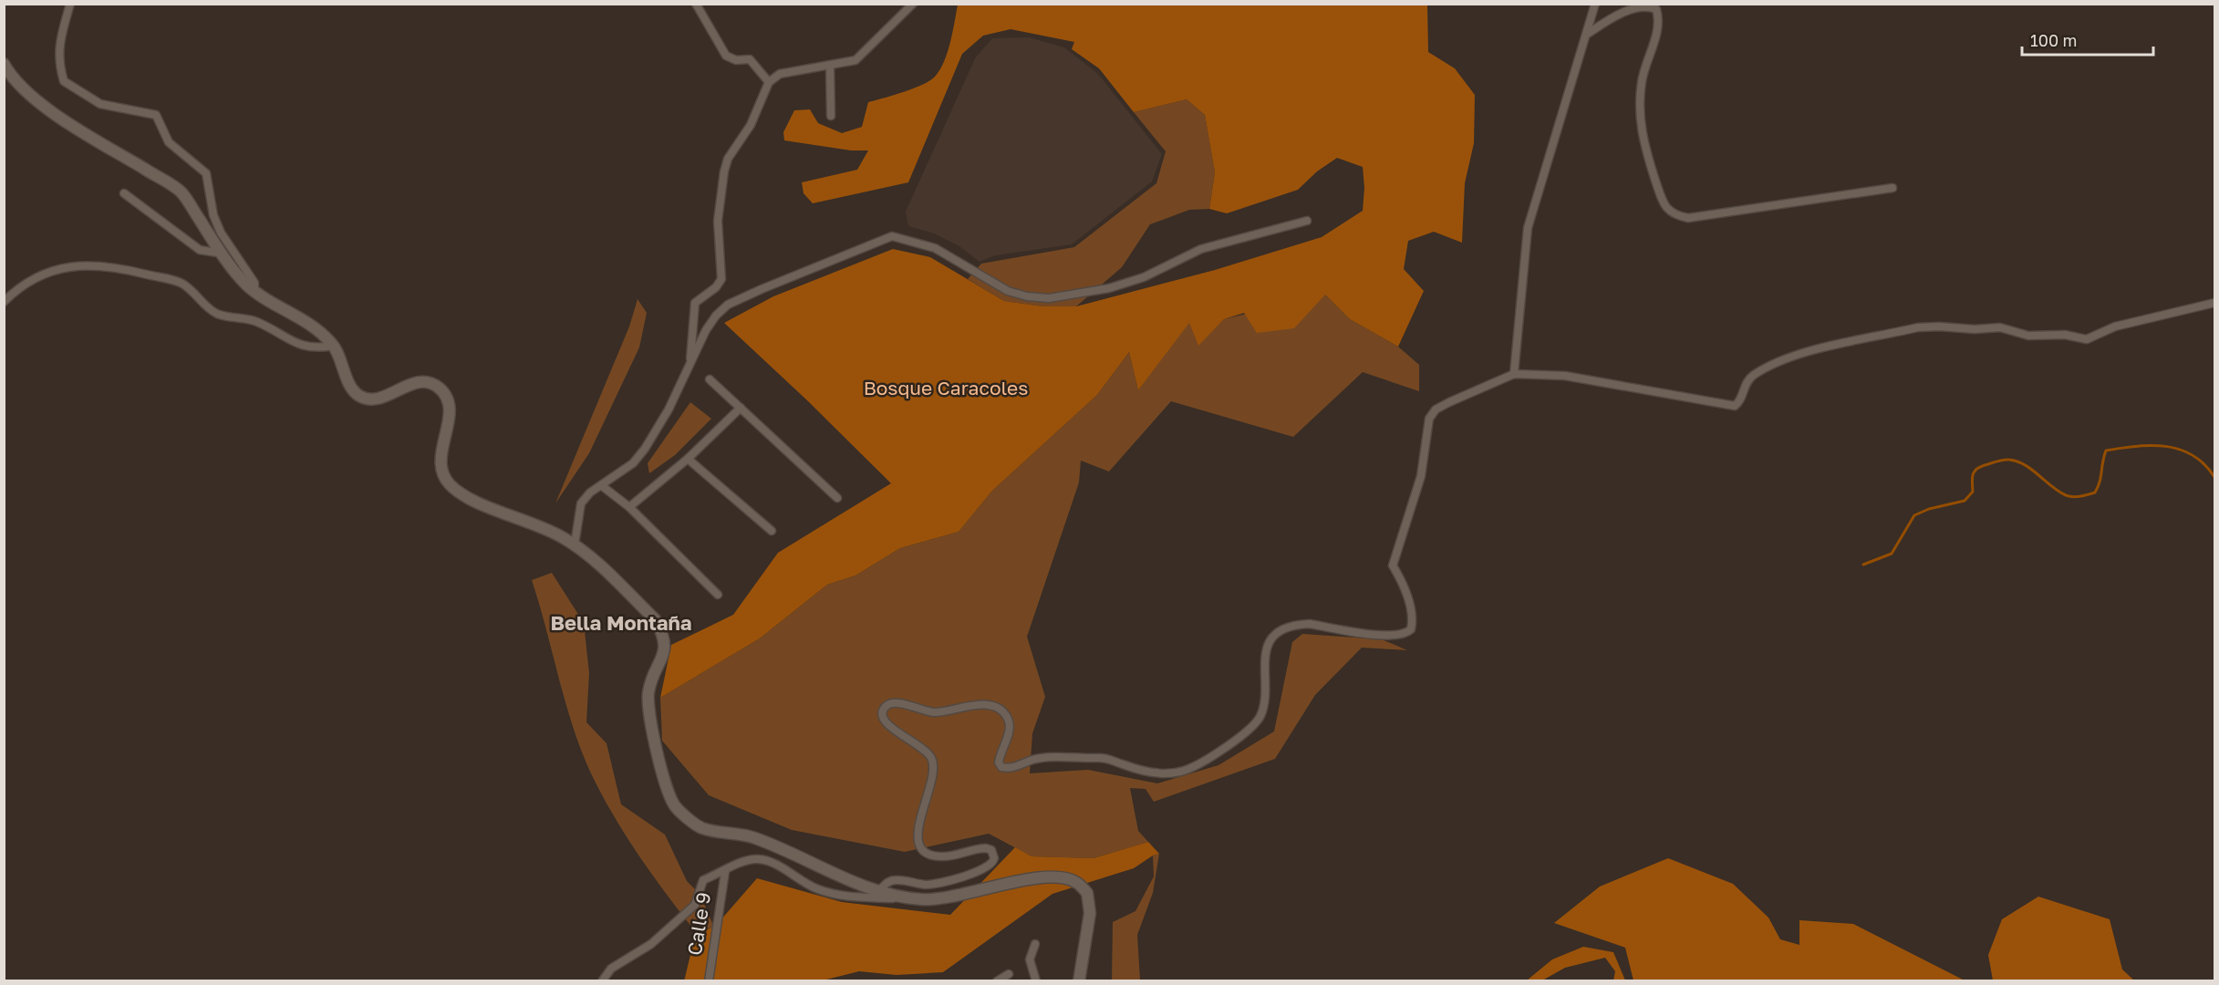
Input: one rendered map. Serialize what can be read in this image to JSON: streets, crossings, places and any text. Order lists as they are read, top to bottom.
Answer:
{
  "streets": {
    "street": ["Calle 9"]
  },
  "districts": ["Bella Montaña"],
  "parks": ["Bosque Caracoles"],
  "scale_bar": "100 m"
}
